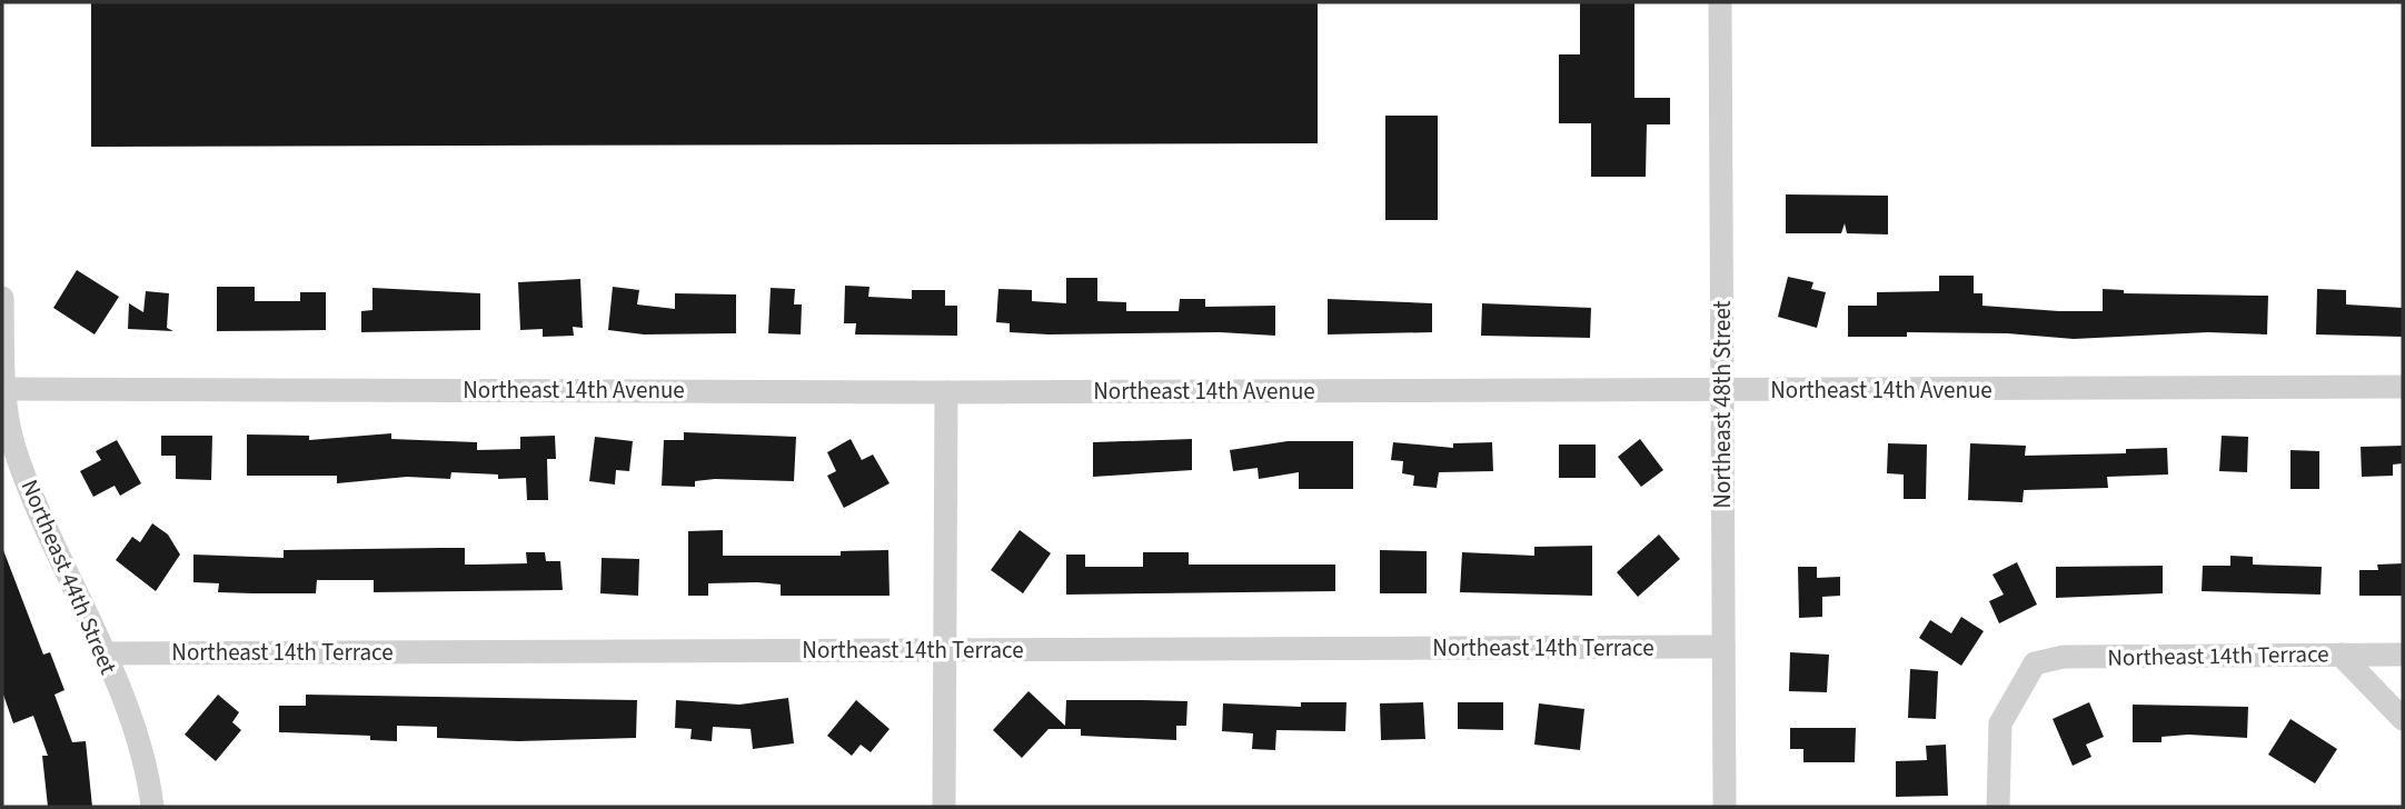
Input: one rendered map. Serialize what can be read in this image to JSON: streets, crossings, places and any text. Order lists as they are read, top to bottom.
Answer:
{
  "streets": {
    "street": [
      "Northeast 14th Avenue",
      "Northeast 48th Street",
      "Northeast 44th Street",
      "Northeast 14th Terrace"
    ]
  },
  "crossings": [
    ["Northeast 14th Avenue", "Northeast 48th Street"],
    ["Northeast 14th Avenue", "Northeast 44th Street"],
    ["Northeast 48th Street", "Northeast 14th Terrace"],
    ["Northeast 44th Street", "Northeast 14th Terrace"]
  ]
}
